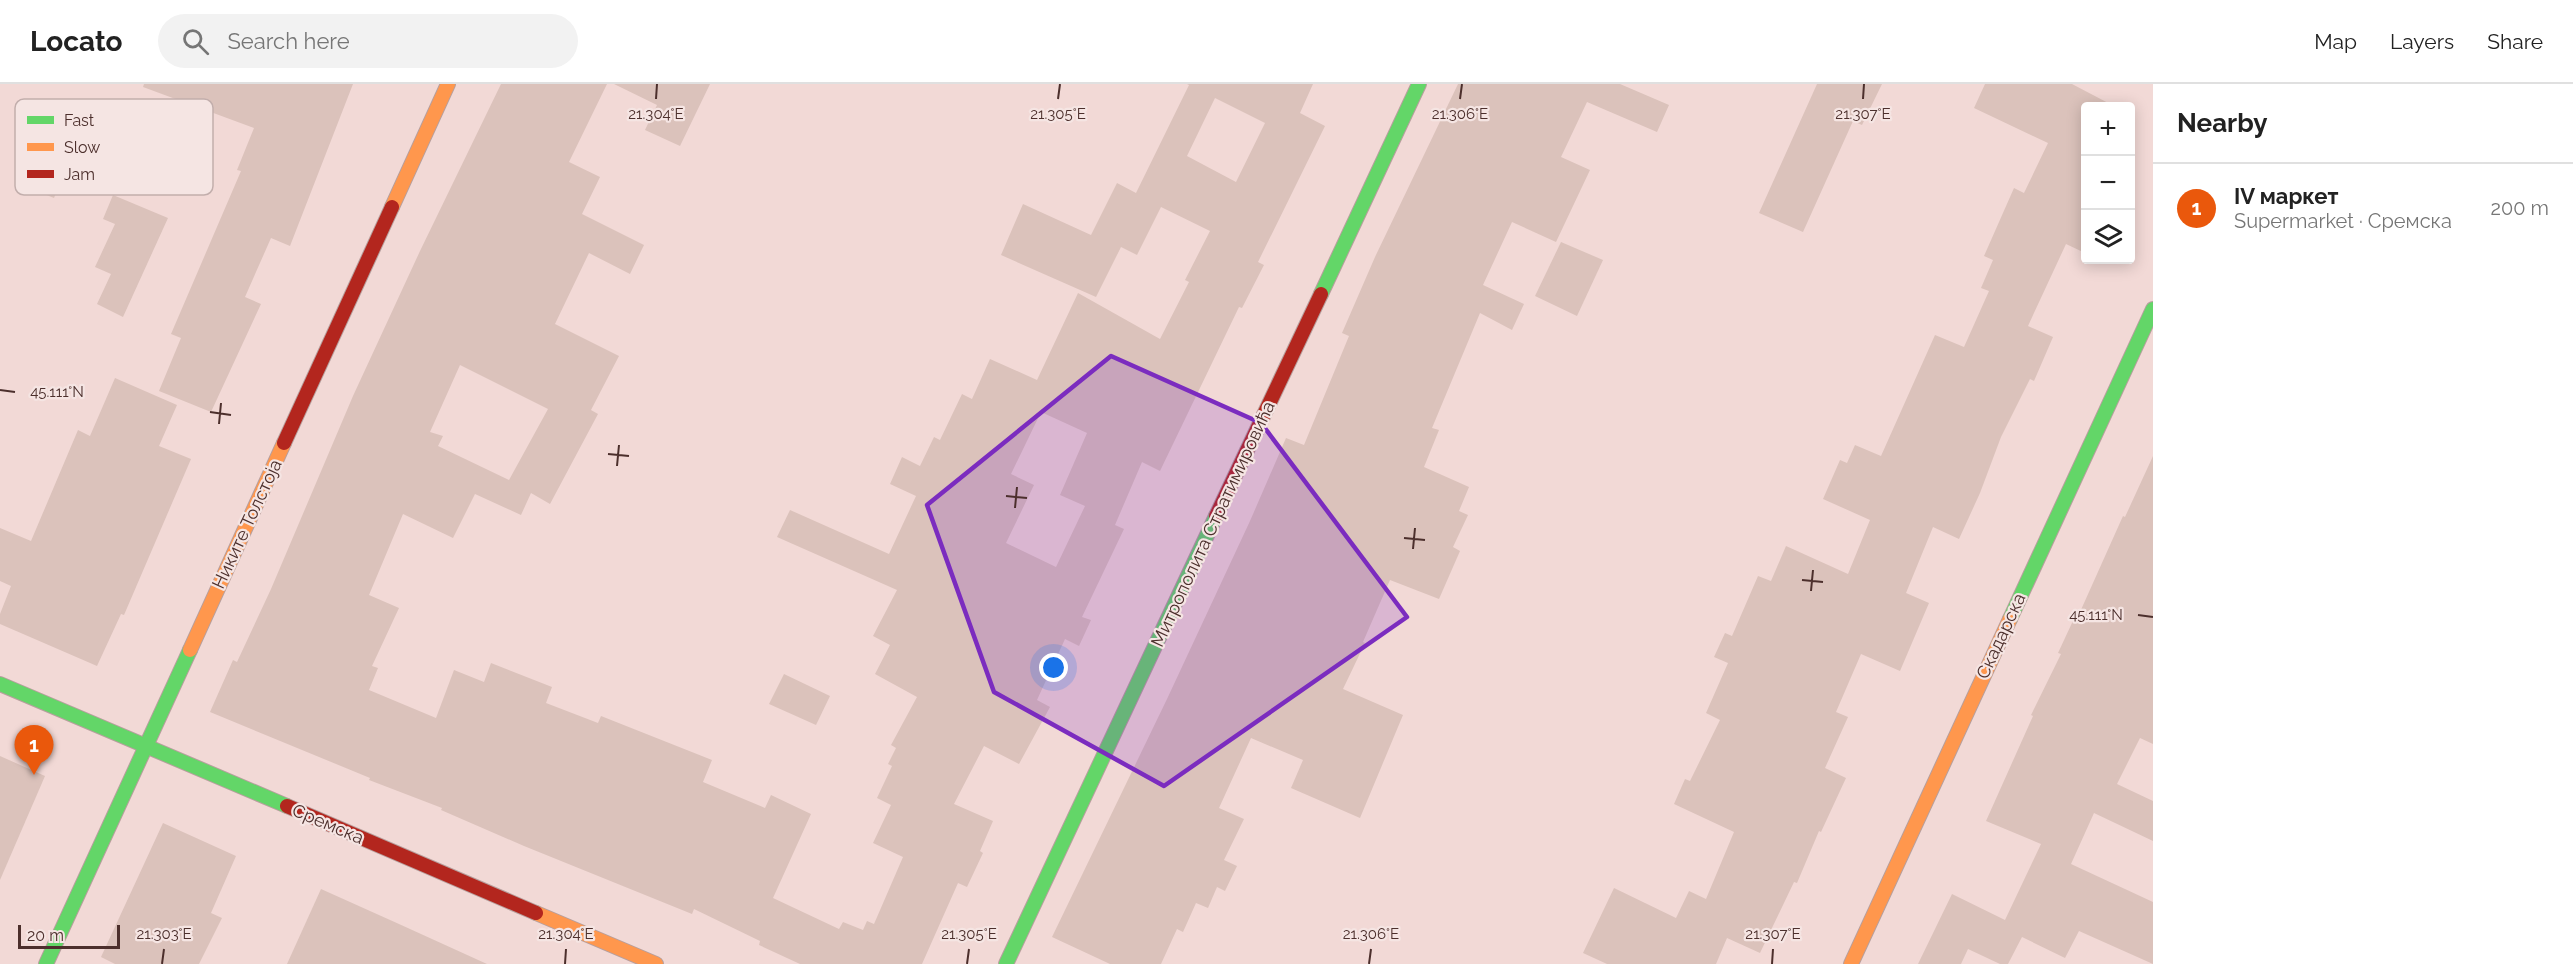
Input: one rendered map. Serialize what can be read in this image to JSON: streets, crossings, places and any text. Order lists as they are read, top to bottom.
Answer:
{
  "streets": {
    "street": [
      "Никите Толстоја",
      "Митрополита Стратимировића",
      "Скадарска",
      "Сремска"
    ]
  },
  "crossings": [
    ["Никите Толстоја", "Сремска"]
  ],
  "legend": ["Fast", "Slow", "Jam"],
  "scale_bar": "20 m",
  "page": {
    "header": "Locato",
    "search": "Search here",
    "nav": ["Map", "Layers", "Share"],
    "heading": "Nearby",
    "map_buttons": ["+", "−"],
    "list": [
      {
        "mark": "1",
        "name": "IV маркет",
        "note": "Supermarket · Сремска",
        "value": "200 m"
      }
    ],
    "pins": "1",
    "scale": "20 m"
  },
  "coordinates": [
    "21.304°E",
    "21.305°E",
    "21.306°E",
    "21.307°E",
    "45.111°N",
    "21.303°E"
  ]
}
